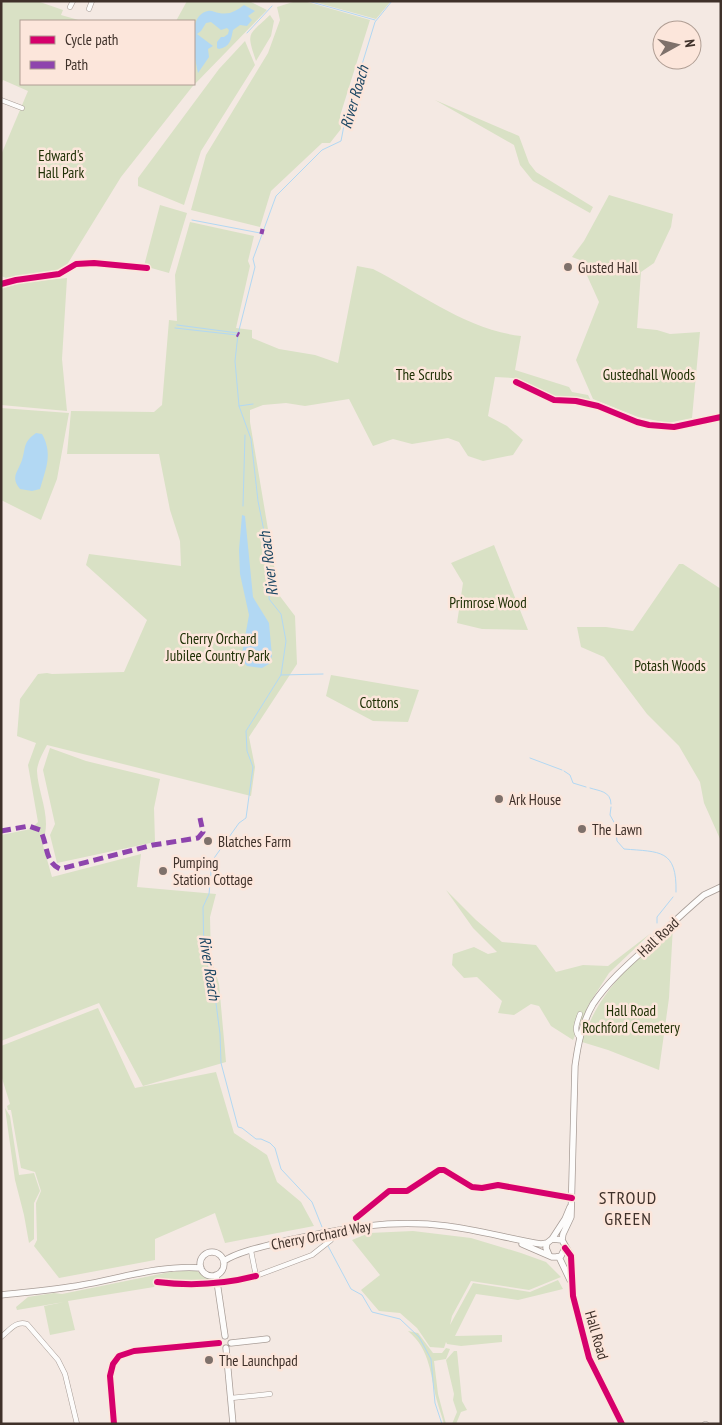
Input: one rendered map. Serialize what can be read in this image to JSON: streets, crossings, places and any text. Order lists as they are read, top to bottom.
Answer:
{
  "streets": {
    "main road": ["Hall Road", "Cherry Orchard Way"]
  },
  "crossings": [
    ["Hall Road", "Cherry Orchard Way"]
  ],
  "districts": ["STROUD GREEN"],
  "water": ["River Roach"],
  "parks": [
    "Edward's Hall Park",
    "The Scrubs",
    "Gustedhall Woods",
    "Primrose Wood",
    "Cherry Orchard Jubilee Country Park",
    "Potash Woods",
    "Cottons",
    "Hall Road Rochford Cemetery"
  ],
  "places": [
    "Gusted Hall",
    "Ark House",
    "The Lawn",
    "Blatches Farm",
    "Pumping Station Cottage",
    "The Launchpad"
  ],
  "legend": ["Cycle path", "Path"],
  "north": "right"
}
